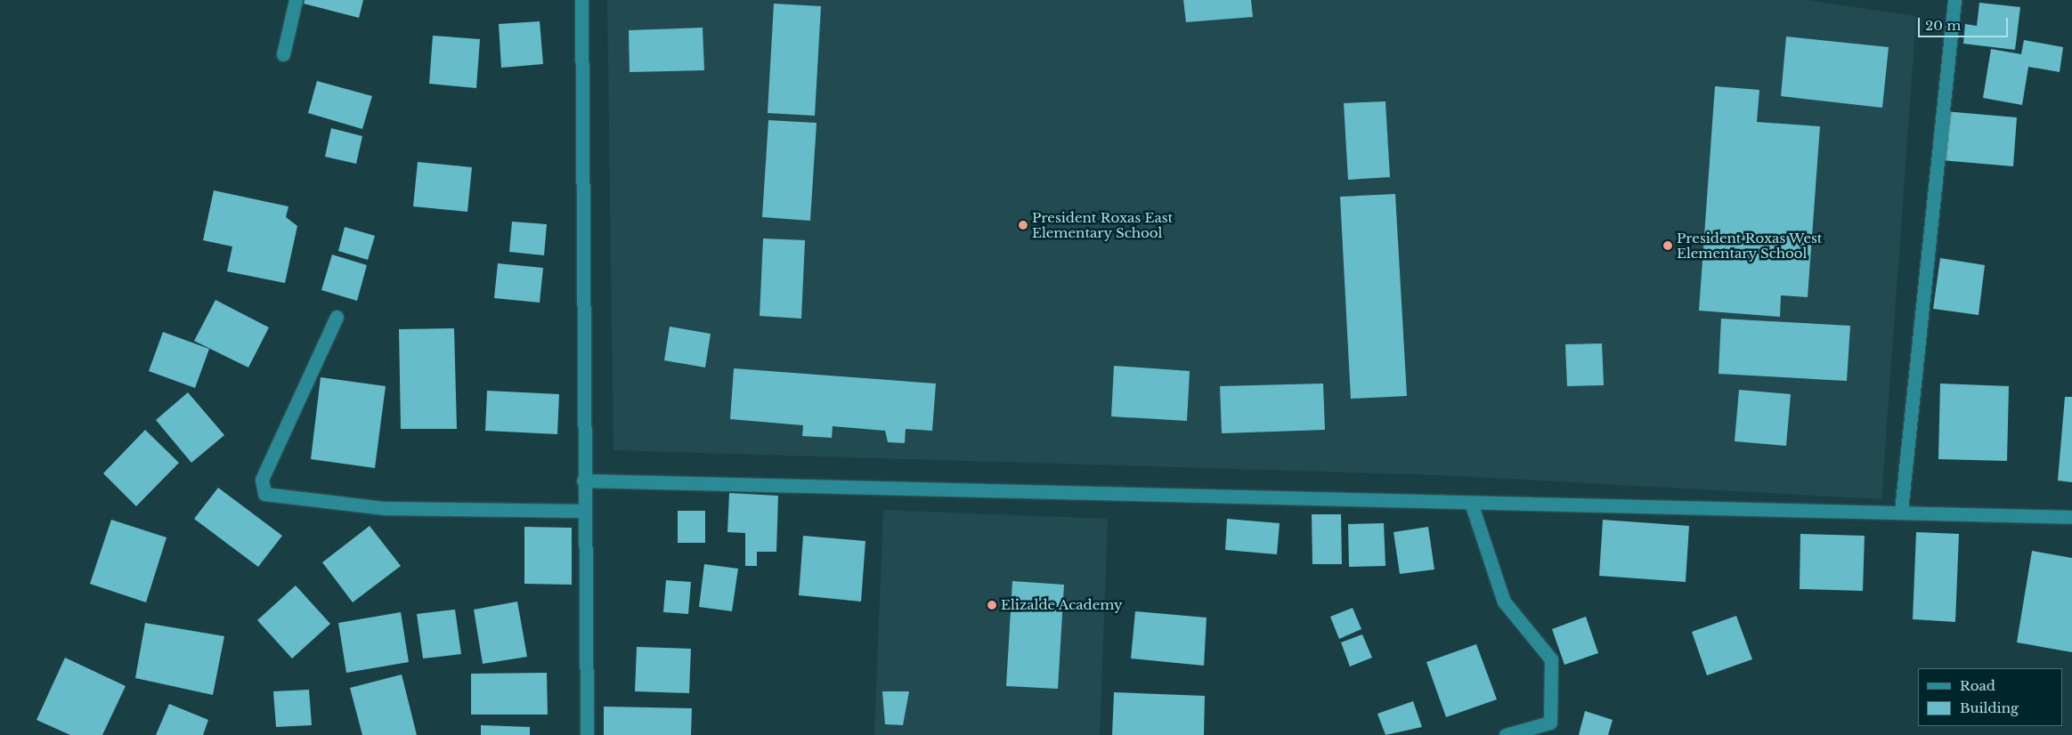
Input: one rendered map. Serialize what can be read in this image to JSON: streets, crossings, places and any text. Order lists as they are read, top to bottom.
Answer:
{
  "places": ["President Roxas East Elementary School", "President Roxas West Elementary School", "Elizalde Academy"],
  "legend": ["Road", "Building"],
  "scale_bar": "20 m"
}
